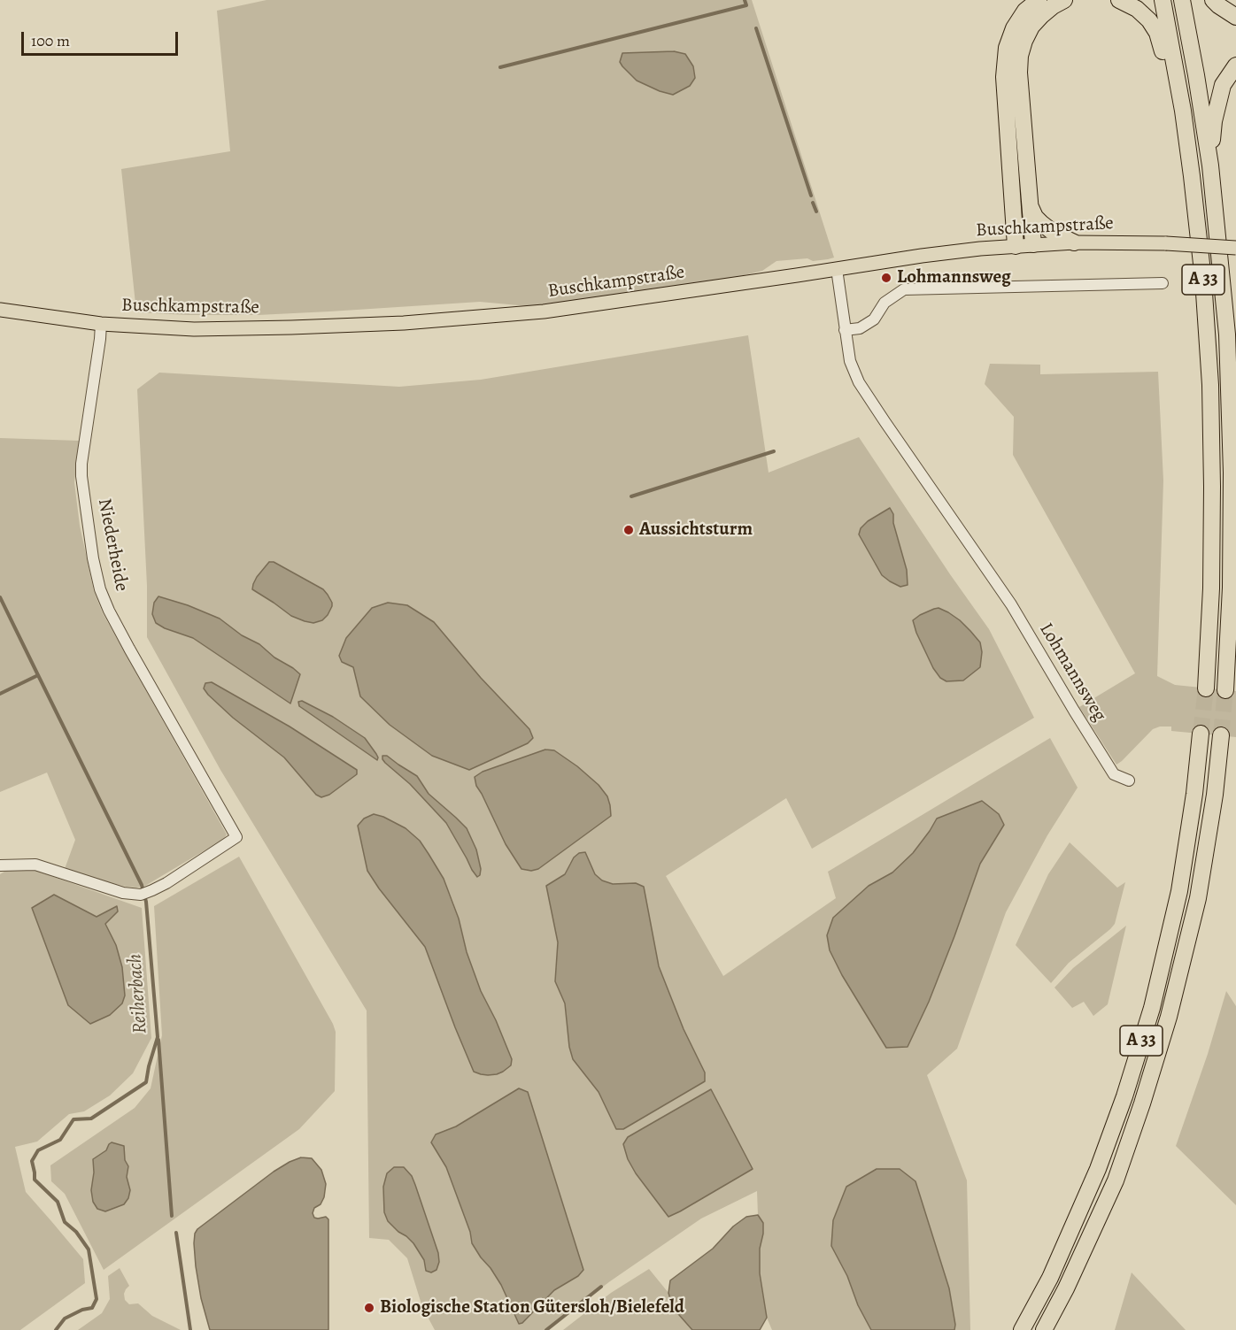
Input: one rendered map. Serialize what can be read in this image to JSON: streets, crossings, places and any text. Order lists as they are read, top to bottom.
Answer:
{
  "streets": {
    "highway": ["A 33"],
    "main road": ["Buschkampstraße"],
    "street": ["Niederheide", "Lohmannsweg"]
  },
  "crossings": [
    ["Buschkampstraße", "Niederheide"],
    ["Buschkampstraße", "Lohmannsweg"]
  ],
  "water": ["Reiherbach"],
  "places": ["Lohmannsweg", "Aussichtsturm", "Biologische Station Gütersloh/Bielefeld"],
  "scale_bar": "100 m"
}
